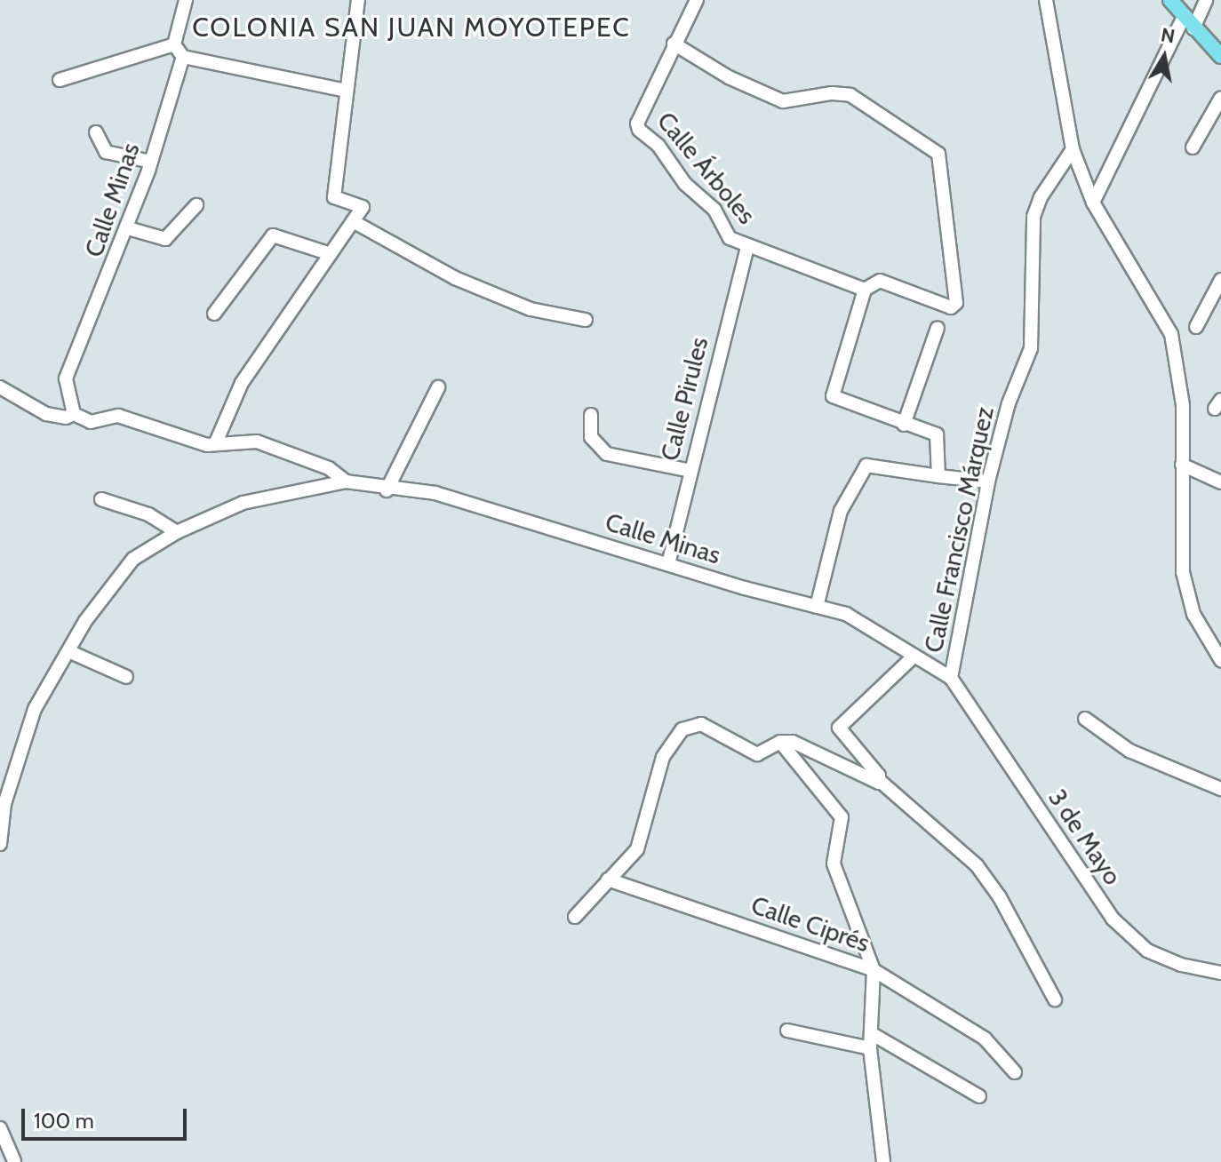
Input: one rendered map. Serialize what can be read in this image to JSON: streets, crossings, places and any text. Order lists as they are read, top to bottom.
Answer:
{
  "streets": {
    "street": [
      "Calle Árboles",
      "Calle Minas",
      "Calle Pirules",
      "Calle Francisco Márquez",
      "3 de Mayo",
      "Calle Ciprés"
    ]
  },
  "crossings": [
    ["Calle Árboles", "Calle Pirules"],
    ["Calle Minas", "Calle Pirules"],
    ["Calle Minas", "Calle Francisco Márquez"],
    ["Calle Minas", "3 de Mayo"],
    ["Calle Francisco Márquez", "3 de Mayo"]
  ],
  "districts": ["COLONIA SAN JUAN MOYOTEPEC"],
  "scale_bar": "100 m",
  "north": "top"
}
